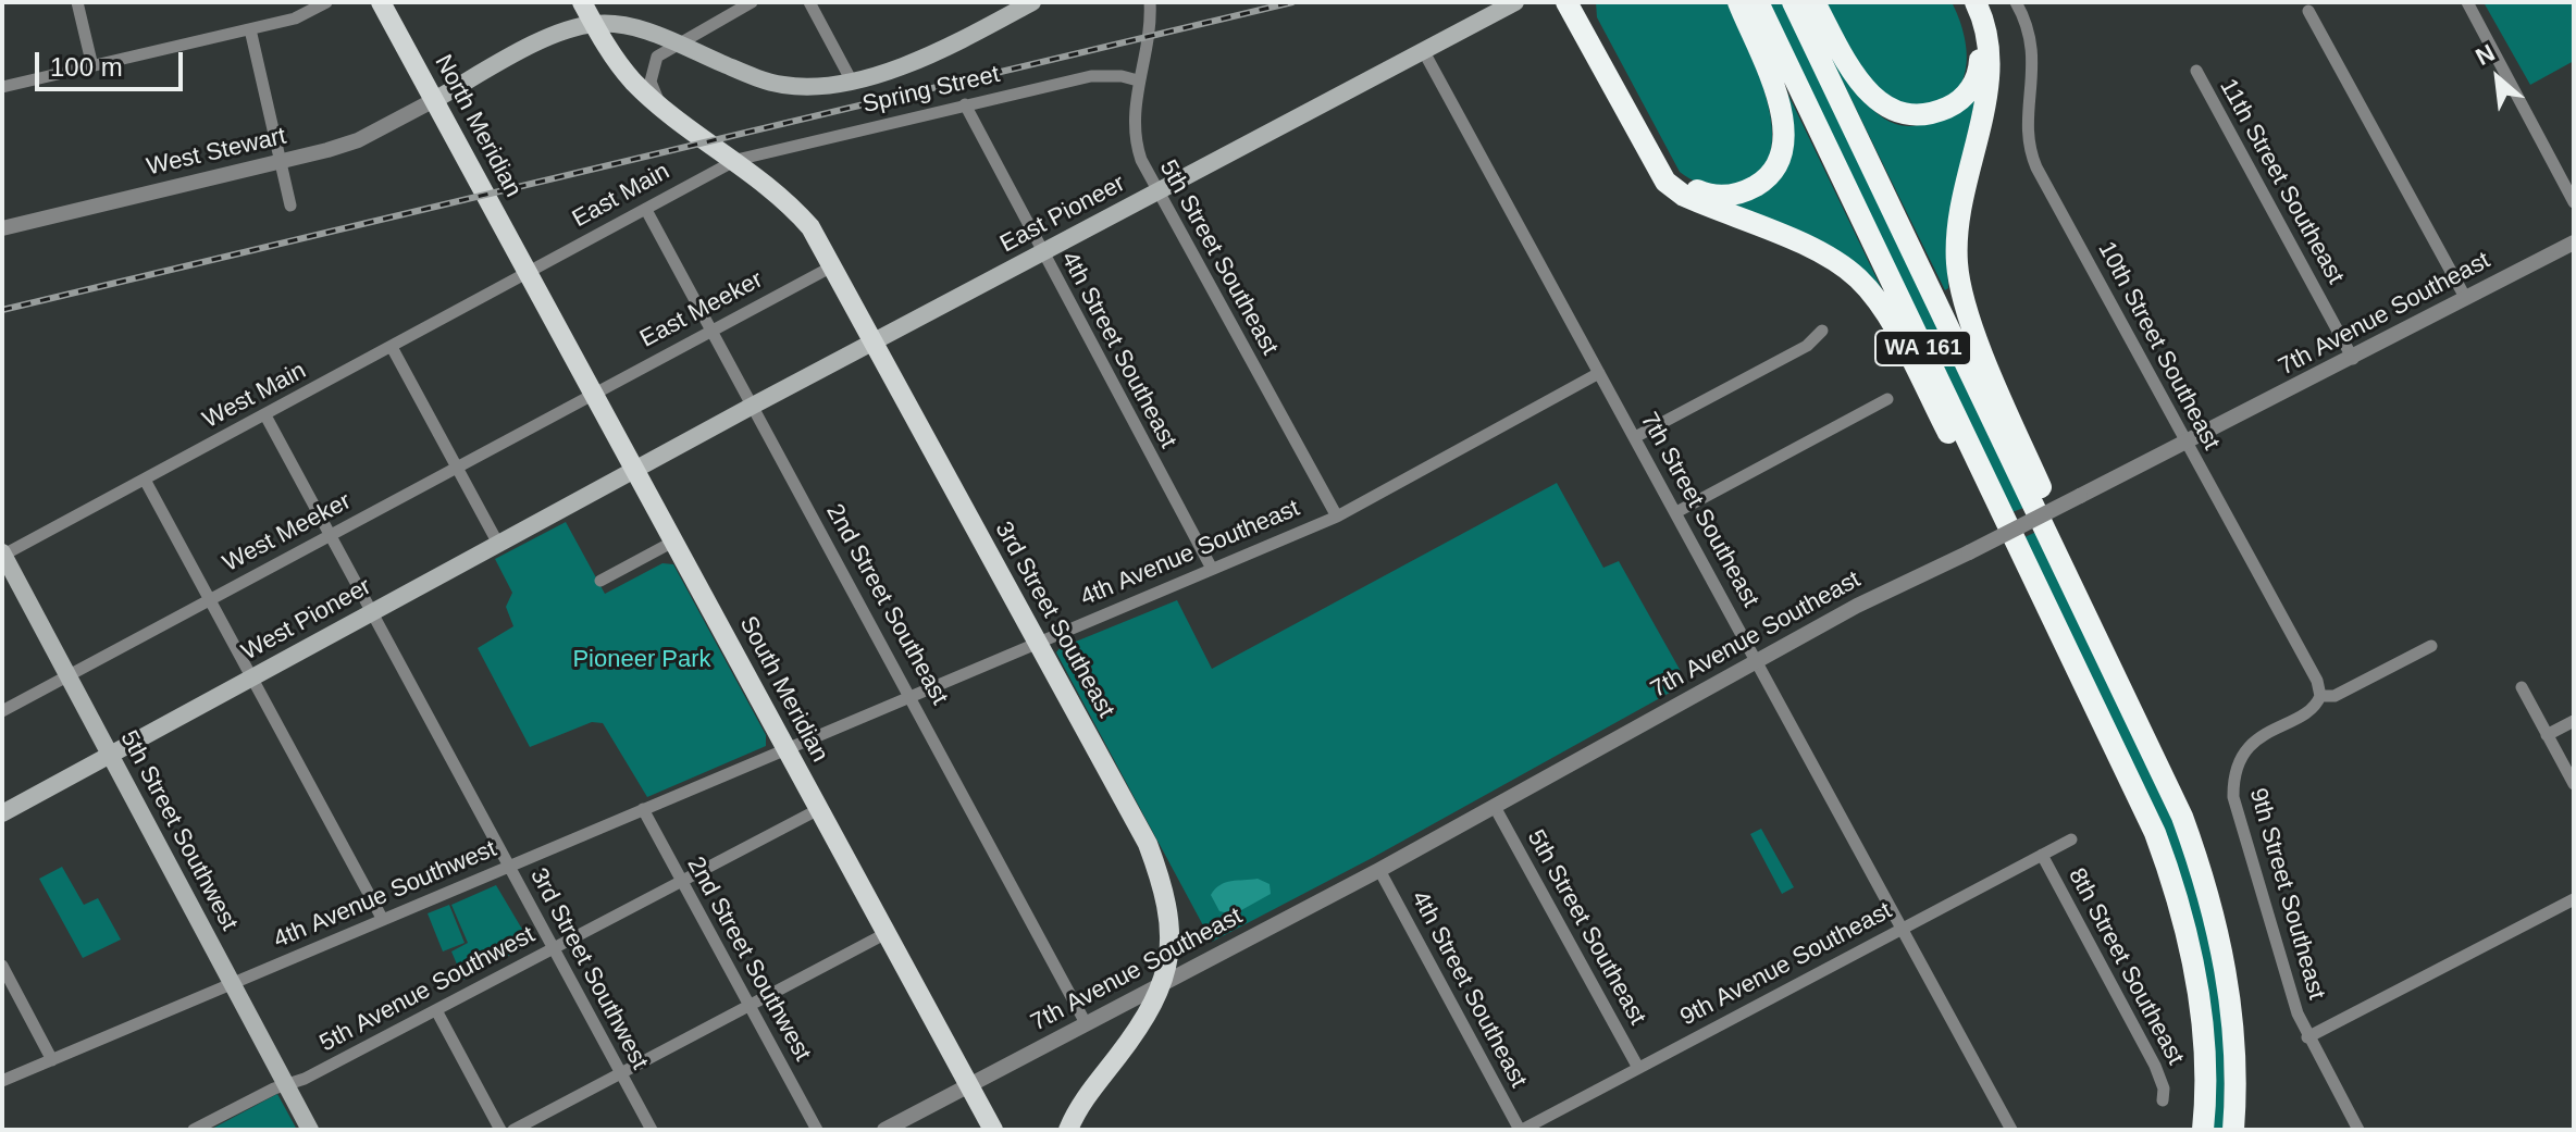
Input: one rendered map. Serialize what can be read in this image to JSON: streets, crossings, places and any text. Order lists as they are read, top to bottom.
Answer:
{
  "streets": {
    "highway": ["WA 161"],
    "main road": [
      "North Meridian",
      "East Pioneer",
      "West Pioneer",
      "3rd Street Southeast",
      "South Meridian",
      "5th Street Southwest"
    ],
    "street": [
      "Spring Street",
      "West Stewart",
      "11th Street Southeast",
      "East Main",
      "5th Street Southeast",
      "East Meeker",
      "7th Avenue Southeast",
      "10th Street Southeast",
      "4th Street Southeast",
      "West Main",
      "7th Street Southeast",
      "West Meeker",
      "4th Avenue Southeast",
      "2nd Street Southeast",
      "9th Street Southeast",
      "4th Avenue Southwest",
      "2nd Street Southwest",
      "9th Avenue Southeast",
      "8th Street Southeast",
      "3rd Street Southwest",
      "5th Avenue Southwest"
    ]
  },
  "crossings": [
    ["Spring Street", "East Main"],
    ["Spring Street", "5th Street Southeast"],
    ["Spring Street", "4th Street Southeast"],
    ["Spring Street", "3rd Street Southeast"],
    ["North Meridian", "West Stewart"],
    ["North Meridian", "East Main"],
    ["North Meridian", "West Main"],
    ["North Meridian", "South Meridian"],
    ["11th Street Southeast", "7th Avenue Southeast"],
    ["East Main", "West Main"],
    ["East Main", "2nd Street Southeast"],
    ["East Main", "3rd Street Southeast"],
    ["East Main", "South Meridian"],
    ["East Pioneer", "5th Street Southeast"],
    ["East Pioneer", "4th Street Southeast"],
    ["East Pioneer", "7th Street Southeast"],
    ["East Pioneer", "2nd Street Southeast"],
    ["East Pioneer", "West Pioneer"],
    ["East Pioneer", "3rd Street Southeast"],
    ["East Pioneer", "South Meridian"],
    ["5th Street Southeast", "7th Avenue Southeast"],
    ["5th Street Southeast", "4th Avenue Southeast"],
    ["5th Street Southeast", "9th Avenue Southeast"],
    ["East Meeker", "West Meeker"],
    ["East Meeker", "2nd Street Southeast"],
    ["East Meeker", "3rd Street Southeast"],
    ["East Meeker", "South Meridian"],
    ["7th Avenue Southeast", "10th Street Southeast"],
    ["7th Avenue Southeast", "4th Street Southeast"],
    ["7th Avenue Southeast", "7th Street Southeast"],
    ["7th Avenue Southeast", "2nd Street Southeast"],
    ["7th Avenue Southeast", "3rd Street Southeast"],
    ["7th Avenue Southeast", "South Meridian"],
    ["10th Street Southeast", "9th Street Southeast"],
    ["4th Street Southeast", "4th Avenue Southeast"],
    ["4th Street Southeast", "9th Avenue Southeast"],
    ["West Main", "South Meridian"],
    ["West Main", "5th Street Southwest"],
    ["West Main", "3rd Street Southwest"],
    ["7th Street Southeast", "4th Avenue Southeast"],
    ["7th Street Southeast", "9th Avenue Southeast"],
    ["West Meeker", "South Meridian"],
    ["West Meeker", "5th Street Southwest"],
    ["West Meeker", "3rd Street Southwest"],
    ["4th Avenue Southeast", "2nd Street Southeast"],
    ["4th Avenue Southeast", "3rd Street Southeast"],
    ["4th Avenue Southeast", "South Meridian"],
    ["4th Avenue Southeast", "4th Avenue Southwest"],
    ["West Pioneer", "South Meridian"],
    ["West Pioneer", "5th Street Southwest"],
    ["West Pioneer", "3rd Street Southwest"],
    ["South Meridian", "4th Avenue Southwest"],
    ["South Meridian", "5th Avenue Southwest"],
    ["5th Street Southwest", "4th Avenue Southwest"],
    ["5th Street Southwest", "5th Avenue Southwest"],
    ["4th Avenue Southwest", "2nd Street Southwest"],
    ["4th Avenue Southwest", "3rd Street Southwest"],
    ["2nd Street Southwest", "5th Avenue Southwest"],
    ["9th Avenue Southeast", "8th Street Southeast"],
    ["3rd Street Southwest", "5th Avenue Southwest"]
  ],
  "parks": ["Pioneer Park"],
  "scale_bar": "100 m",
  "north": "top left"
}
